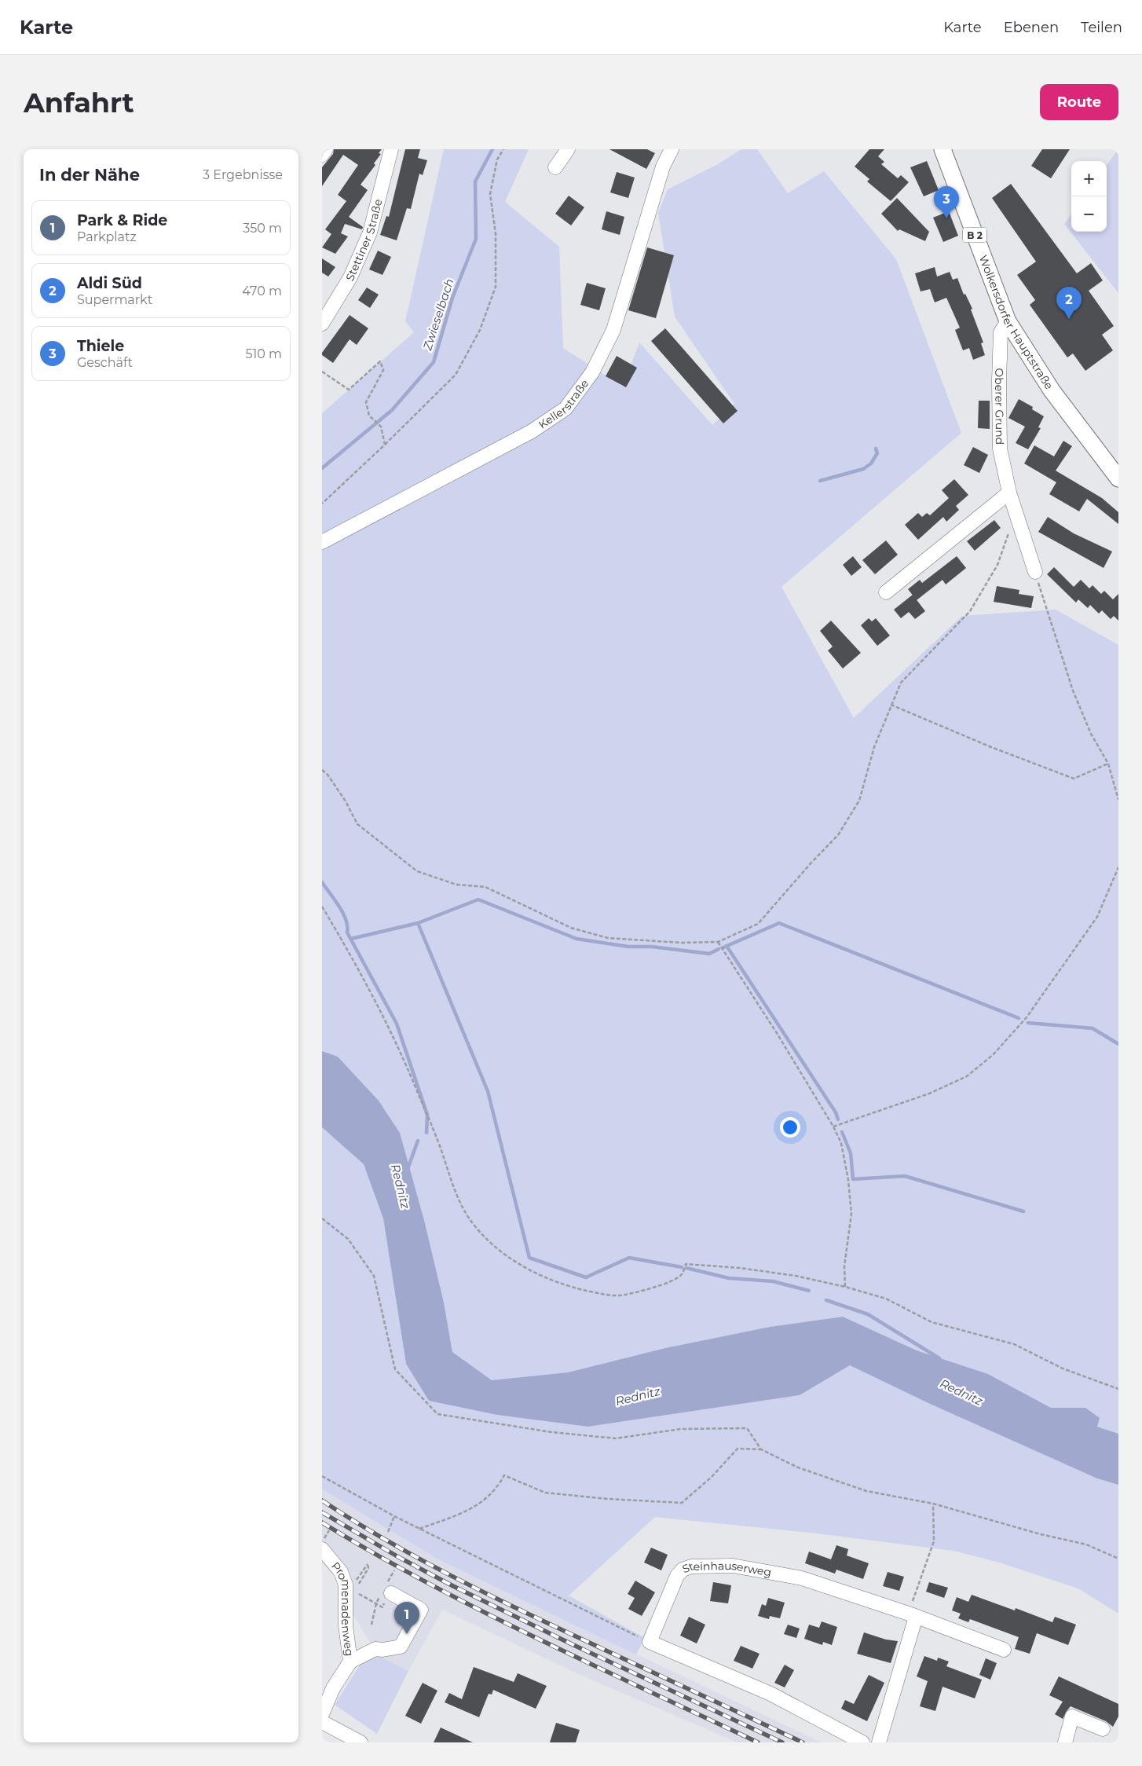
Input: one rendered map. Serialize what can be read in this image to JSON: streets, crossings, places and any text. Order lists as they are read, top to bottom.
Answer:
{
  "streets": {
    "main road": ["B 2", "Wolkersdorfer Hauptstraße"],
    "street": [
      "Stettiner Straße",
      "Kellerstraße",
      "Oberer Grund",
      "Steinhauserweg",
      "Promenadenweg"
    ]
  },
  "crossings": [
    ["Wolkersdorfer Hauptstraße", "Oberer Grund"]
  ],
  "water": ["Zwieselbach", "Rednitz"],
  "page": {
    "header": "Karte",
    "nav": ["Karte", "Ebenen", "Teilen"],
    "buttons": "Route",
    "title": "Anfahrt",
    "heading": ["In der Nähe", "3 Ergebnisse"],
    "map_buttons": ["+", "−"],
    "pins": ["3", "2", "1"],
    "list": [
      {
        "mark": "1",
        "name": "Park & Ride",
        "note": "Parkplatz",
        "value": "350 m"
      },
      {
        "mark": "2",
        "name": "Aldi Süd",
        "note": "Supermarkt",
        "value": "470 m"
      },
      {
        "mark": "3",
        "name": "Thiele",
        "note": "Geschäft",
        "value": "510 m"
      }
    ]
  }
}
